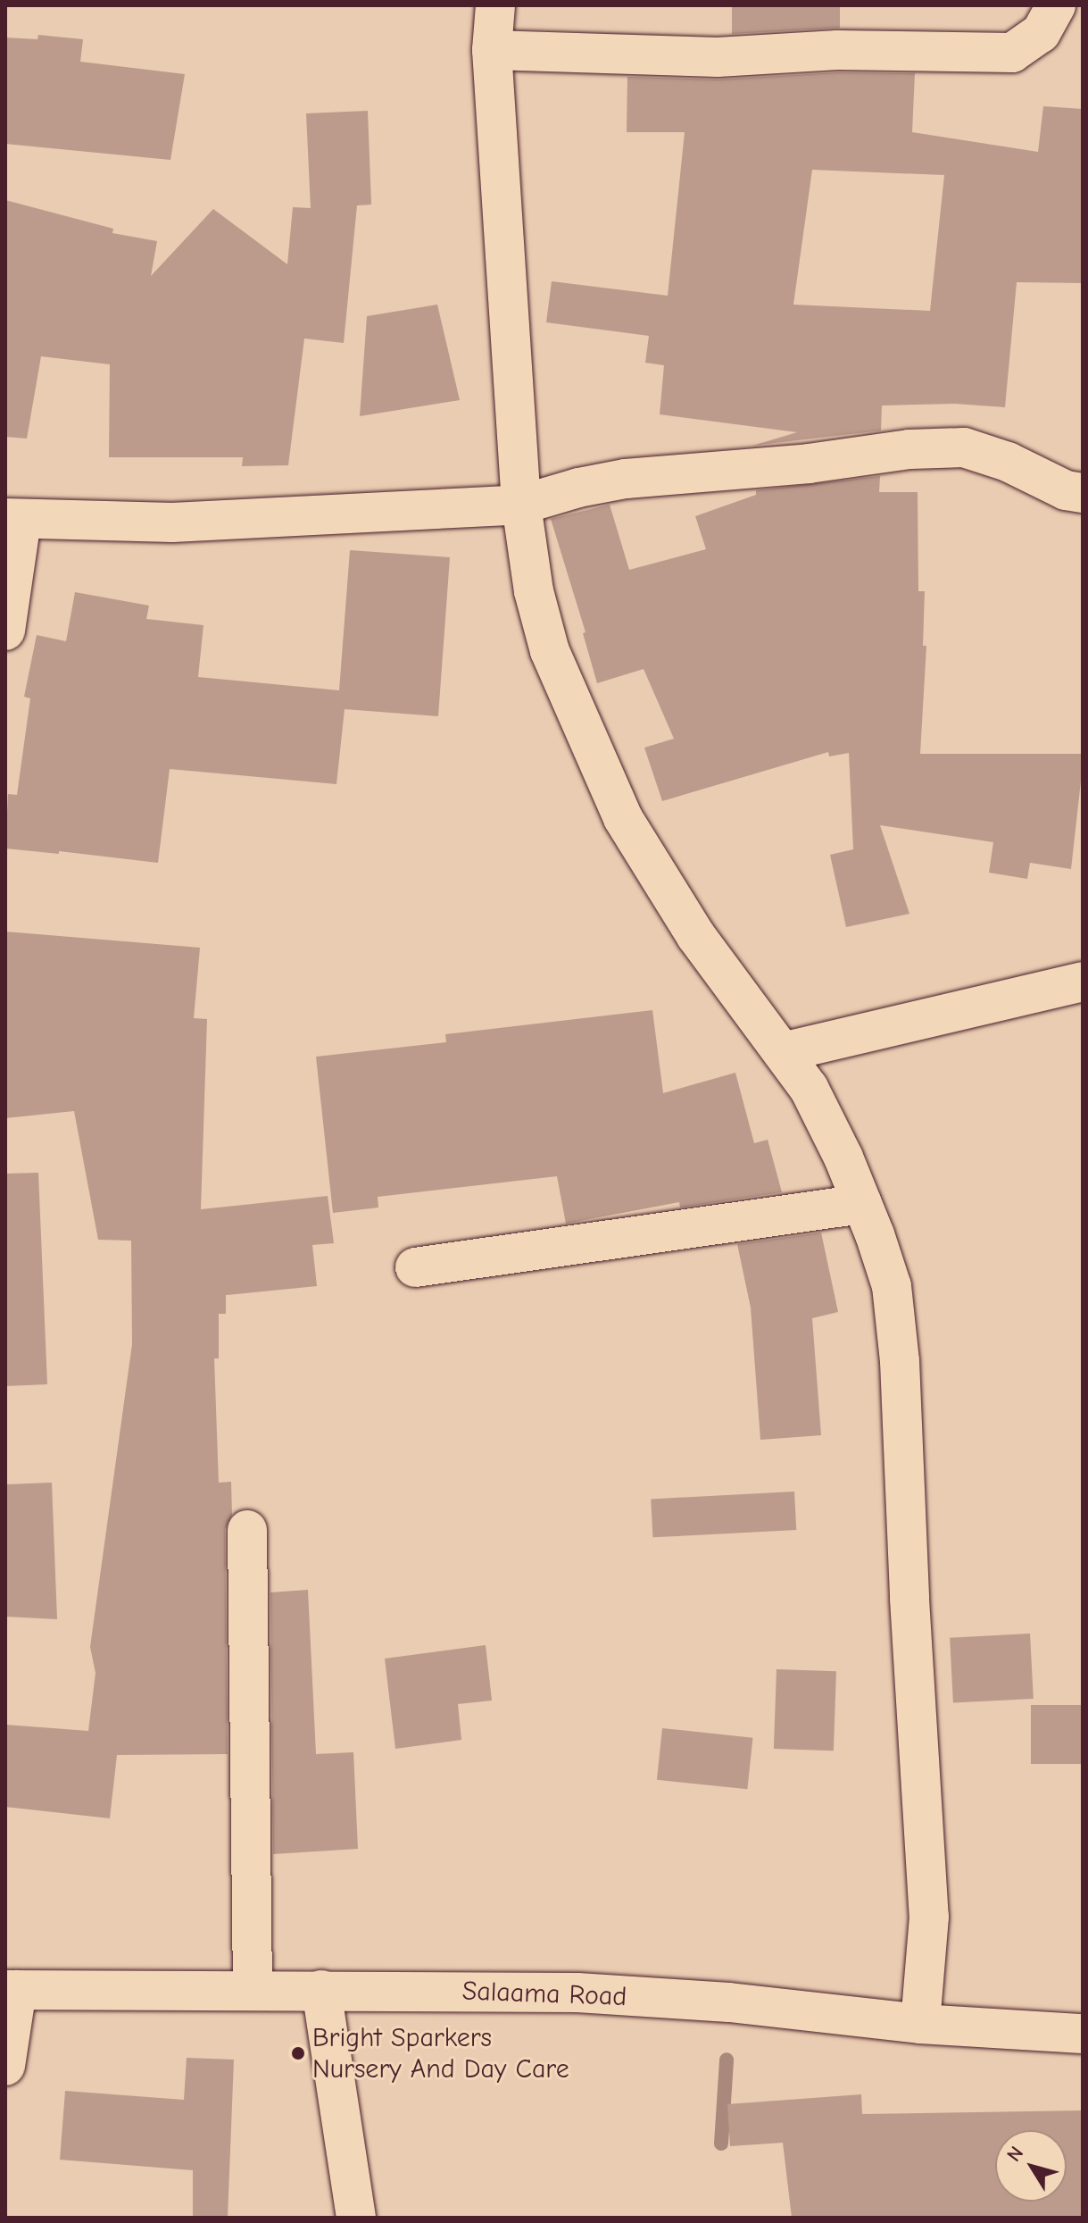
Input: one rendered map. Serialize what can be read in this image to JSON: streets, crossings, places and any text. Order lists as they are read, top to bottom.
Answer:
{
  "streets": {
    "street": ["Salaama Road"]
  },
  "places": ["Bright Sparkers Nursery And Day Care"],
  "north": "top left"
}
